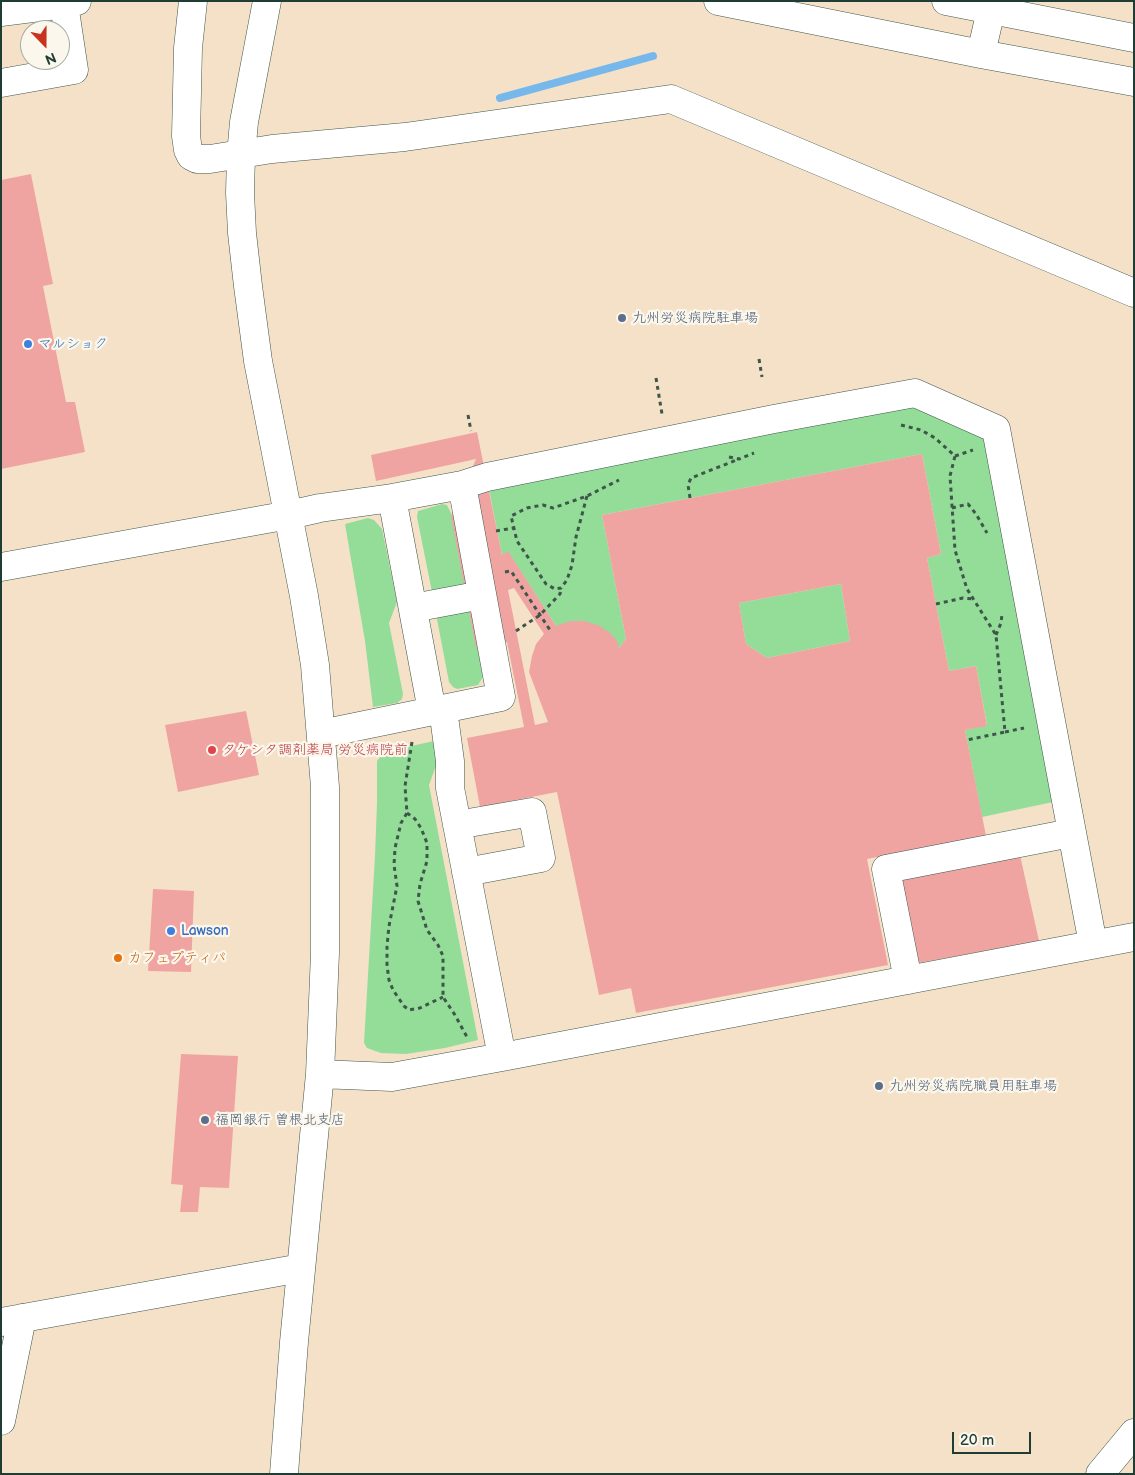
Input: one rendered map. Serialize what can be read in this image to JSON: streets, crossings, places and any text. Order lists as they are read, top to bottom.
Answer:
{
  "places": [
    "九州労災病院駐車場",
    "マルショク",
    "タケシタ調剤薬局 労災病院前",
    "Lawson",
    "カフェプティパ",
    "九州労災病院職員用駐車場",
    "福岡銀行 曽根北支店"
  ],
  "scale_bar": "20 m",
  "north": "bottom"
}
